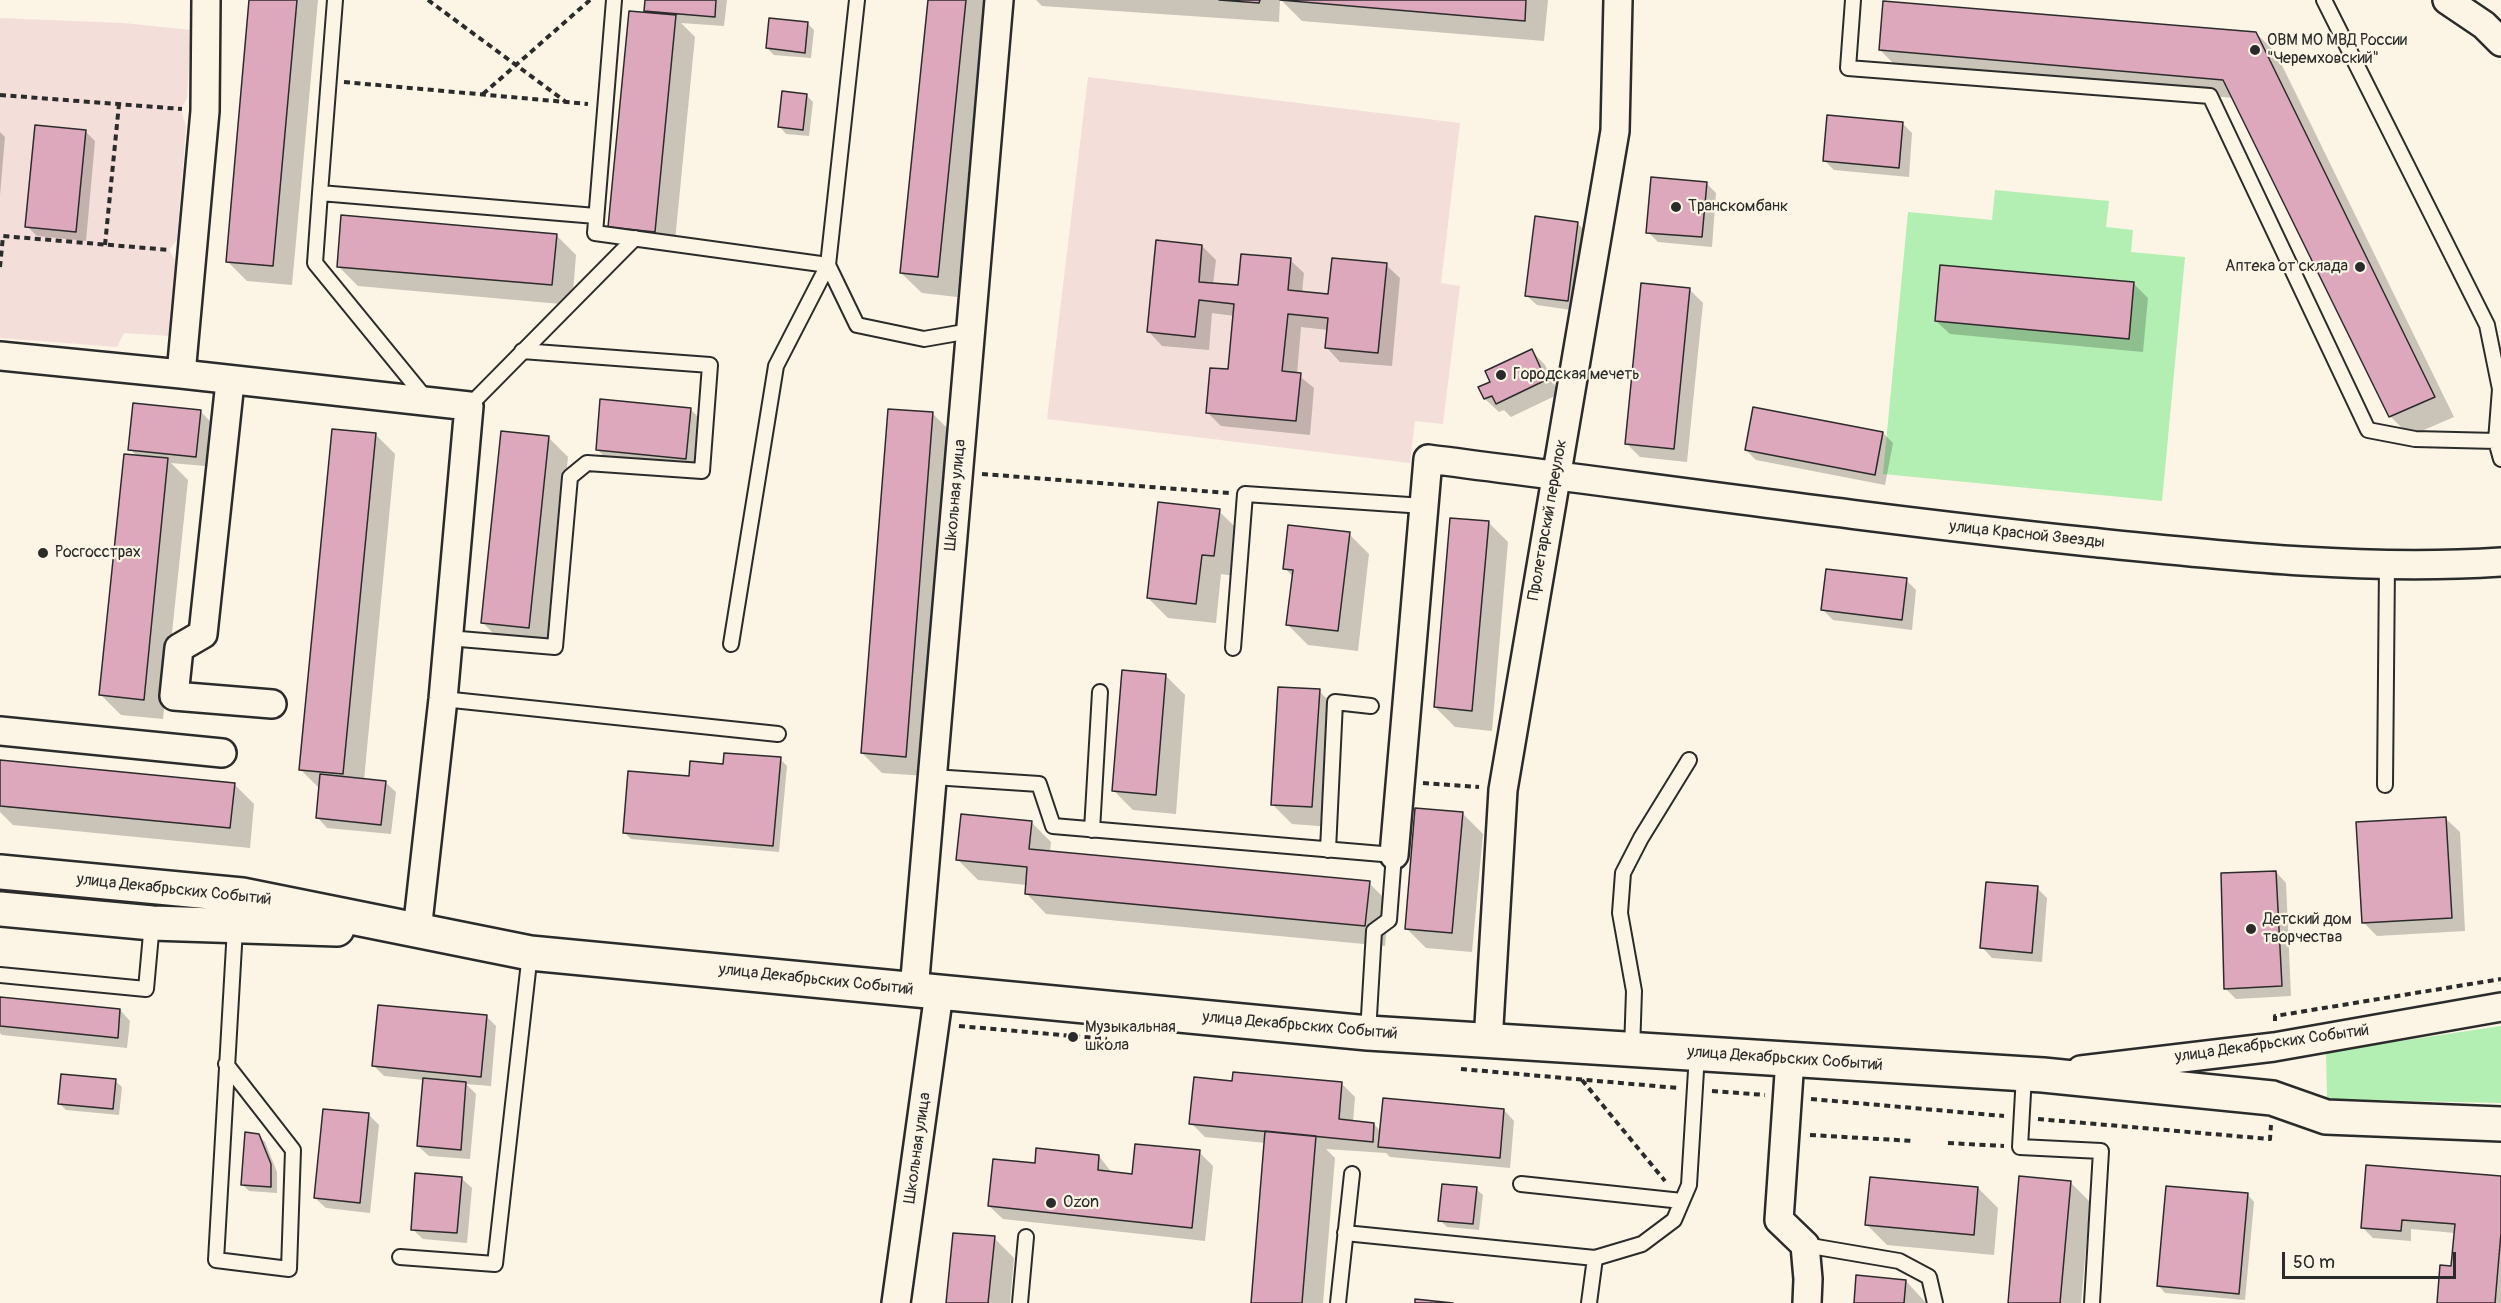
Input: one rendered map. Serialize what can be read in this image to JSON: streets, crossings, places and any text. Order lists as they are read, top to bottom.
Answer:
{
  "streets": {
    "street": [
      "Школьная улица",
      "Пролетарский переулок",
      "улица Красной Звезды",
      "улица Декабрьских Событий"
    ]
  },
  "crossings": [
    ["Школьная улица", "улица Декабрьских Событий"],
    ["Пролетарский переулок", "улица Красной Звезды"],
    ["Пролетарский переулок", "улица Декабрьских Событий"]
  ],
  "places": [
    "ОВМ МО МВД России \"Черемховский\"",
    "Транскомбанк",
    "Аптека от склада",
    "Городская мечеть",
    "Росгосстрах",
    "Детский дом творчества",
    "Музыкальная школа",
    "Ozon"
  ],
  "scale_bar": "50 m"
}
